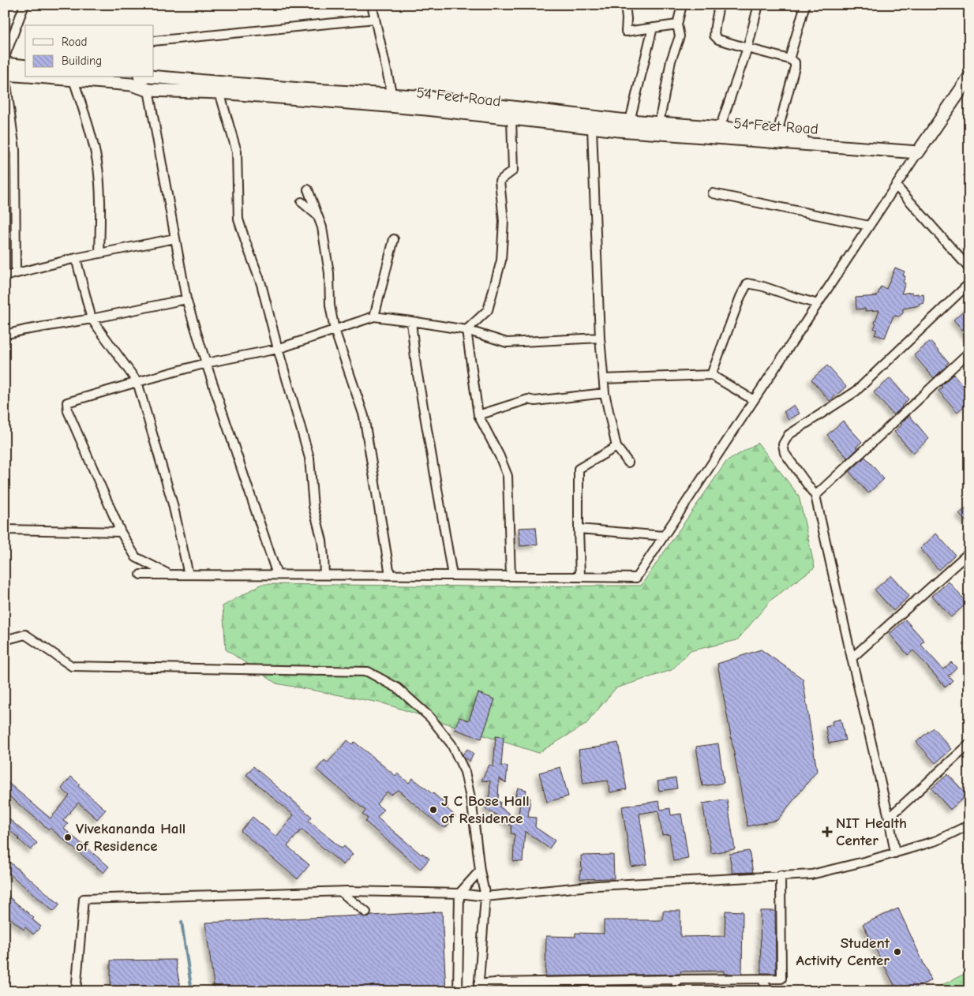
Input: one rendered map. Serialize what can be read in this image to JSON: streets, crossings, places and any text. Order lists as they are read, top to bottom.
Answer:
{
  "streets": {
    "street": ["54 Feet Road"]
  },
  "places": {
    "other": ["J C Bose Hall of Residence", "Vivekananda Hall of Residence", "Student Activity Center"],
    "health": ["NIT Health Center"]
  },
  "legend": ["Road", "Building"]
}
